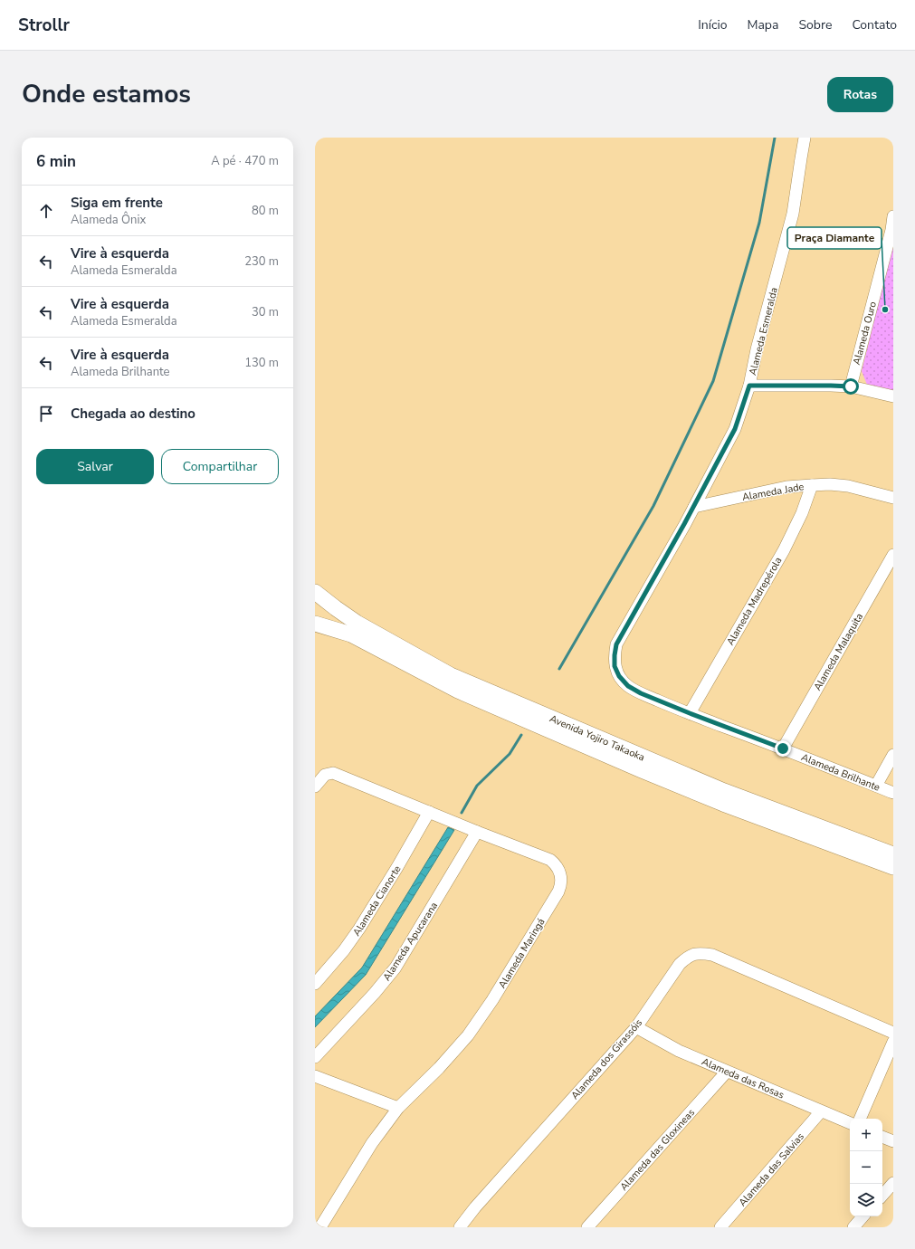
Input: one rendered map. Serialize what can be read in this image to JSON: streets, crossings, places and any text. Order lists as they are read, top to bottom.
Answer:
{
  "streets": {
    "main road": ["Avenida Yojiro Takaoka"],
    "street": [
      "Alameda Esmeralda",
      "Alameda Ouro",
      "Alameda Jade",
      "Alameda Madrepérola",
      "Alameda Malaquita",
      "Alameda Brilhante",
      "Alameda Cianorte",
      "Alameda Apucarana",
      "Alameda Maringá",
      "Alameda dos Girassóis",
      "Alameda das Rosas",
      "Alameda das Gloxineas",
      "Alameda das Salvias"
    ]
  },
  "crossings": [
    ["Alameda Esmeralda", "Alameda Jade"],
    ["Alameda Esmeralda", "Alameda Brilhante"],
    ["Alameda Jade", "Alameda Madrepérola"],
    ["Alameda Madrepérola", "Alameda Brilhante"],
    ["Alameda Malaquita", "Alameda Brilhante"],
    ["Alameda Cianorte", "Alameda Maringá"],
    ["Alameda Apucarana", "Alameda Maringá"],
    ["Alameda dos Girassóis", "Alameda das Rosas"],
    ["Alameda das Rosas", "Alameda das Gloxineas"],
    ["Alameda das Rosas", "Alameda das Salvias"]
  ],
  "places": ["Praça Diamante"],
  "page": {
    "header": "Strollr",
    "nav": [
      "Início",
      "Mapa",
      "Sobre",
      "Contato"
    ],
    "title": "Onde estamos",
    "buttons": [
      "Rotas",
      ["Salvar", "Compartilhar"]
    ],
    "heading": ["6 min", "A pé · 470 m"],
    "list": [
      ["Siga em frente", "Alameda Ônix", "80 m"],
      ["Vire à esquerda", "Alameda Esmeralda", "230 m"],
      ["Vire à esquerda", "Alameda Esmeralda", "30 m"],
      ["Vire à esquerda", "Alameda Brilhante", "130 m"],
      "Chegada ao destino"
    ],
    "map_buttons": ["+", "−"]
  }
}
